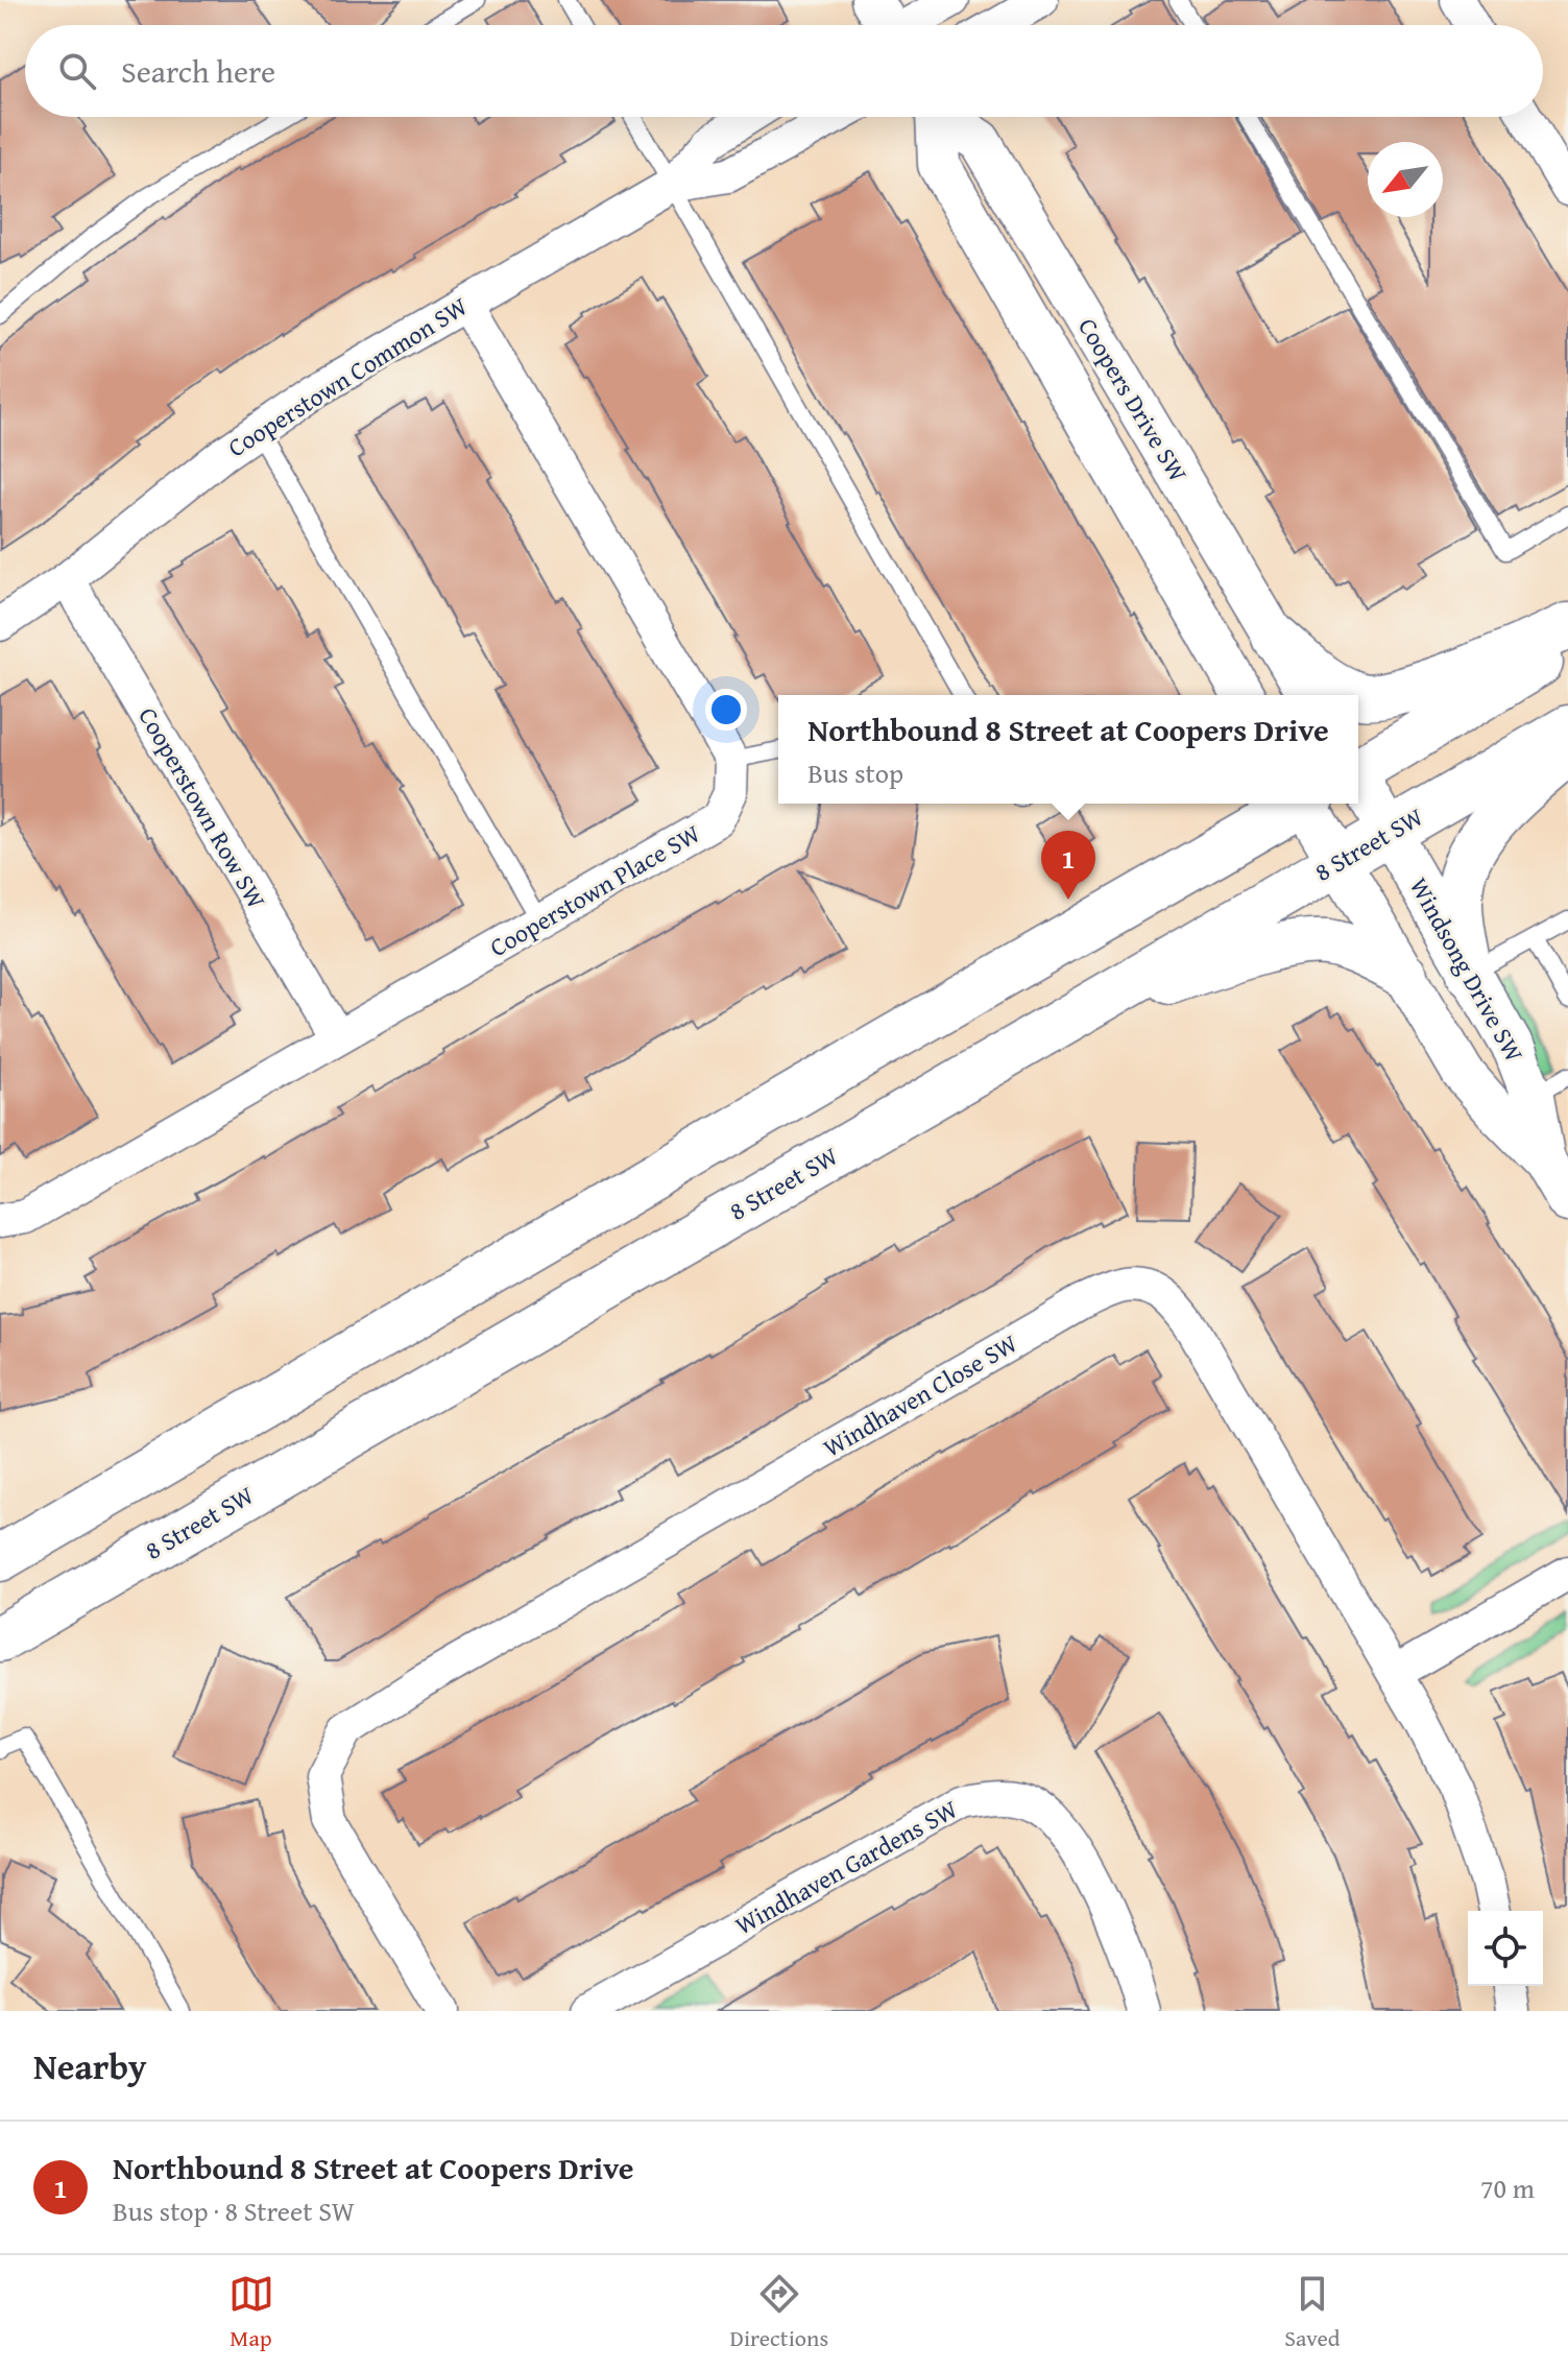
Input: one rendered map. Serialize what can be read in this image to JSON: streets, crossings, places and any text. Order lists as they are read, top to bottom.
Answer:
{
  "streets": {
    "main road": ["8 Street SW"],
    "street": [
      "Cooperstown Common SW",
      "Coopers Drive SW",
      "Cooperstown Row SW",
      "Cooperstown Place SW",
      "Windsong Drive SW",
      "Windhaven Close SW",
      "Windhaven Gardens SW"
    ]
  },
  "crossings": [
    ["Cooperstown Common SW", "Cooperstown Row SW"],
    ["Cooperstown Row SW", "Cooperstown Place SW"],
    ["8 Street SW", "Windsong Drive SW"]
  ],
  "north": "bottom left",
  "page": {
    "search": "Search here",
    "popup": ["Northbound 8 Street at Coopers Drive", "Bus stop"],
    "pins": "1",
    "heading": "Nearby",
    "list": [
      {
        "mark": "1",
        "name": "Northbound 8 Street at Coopers Drive",
        "note": "Bus stop · 8 Street SW",
        "value": "70 m"
      }
    ],
    "nav": ["Map", "Directions", "Saved"]
  }
}
